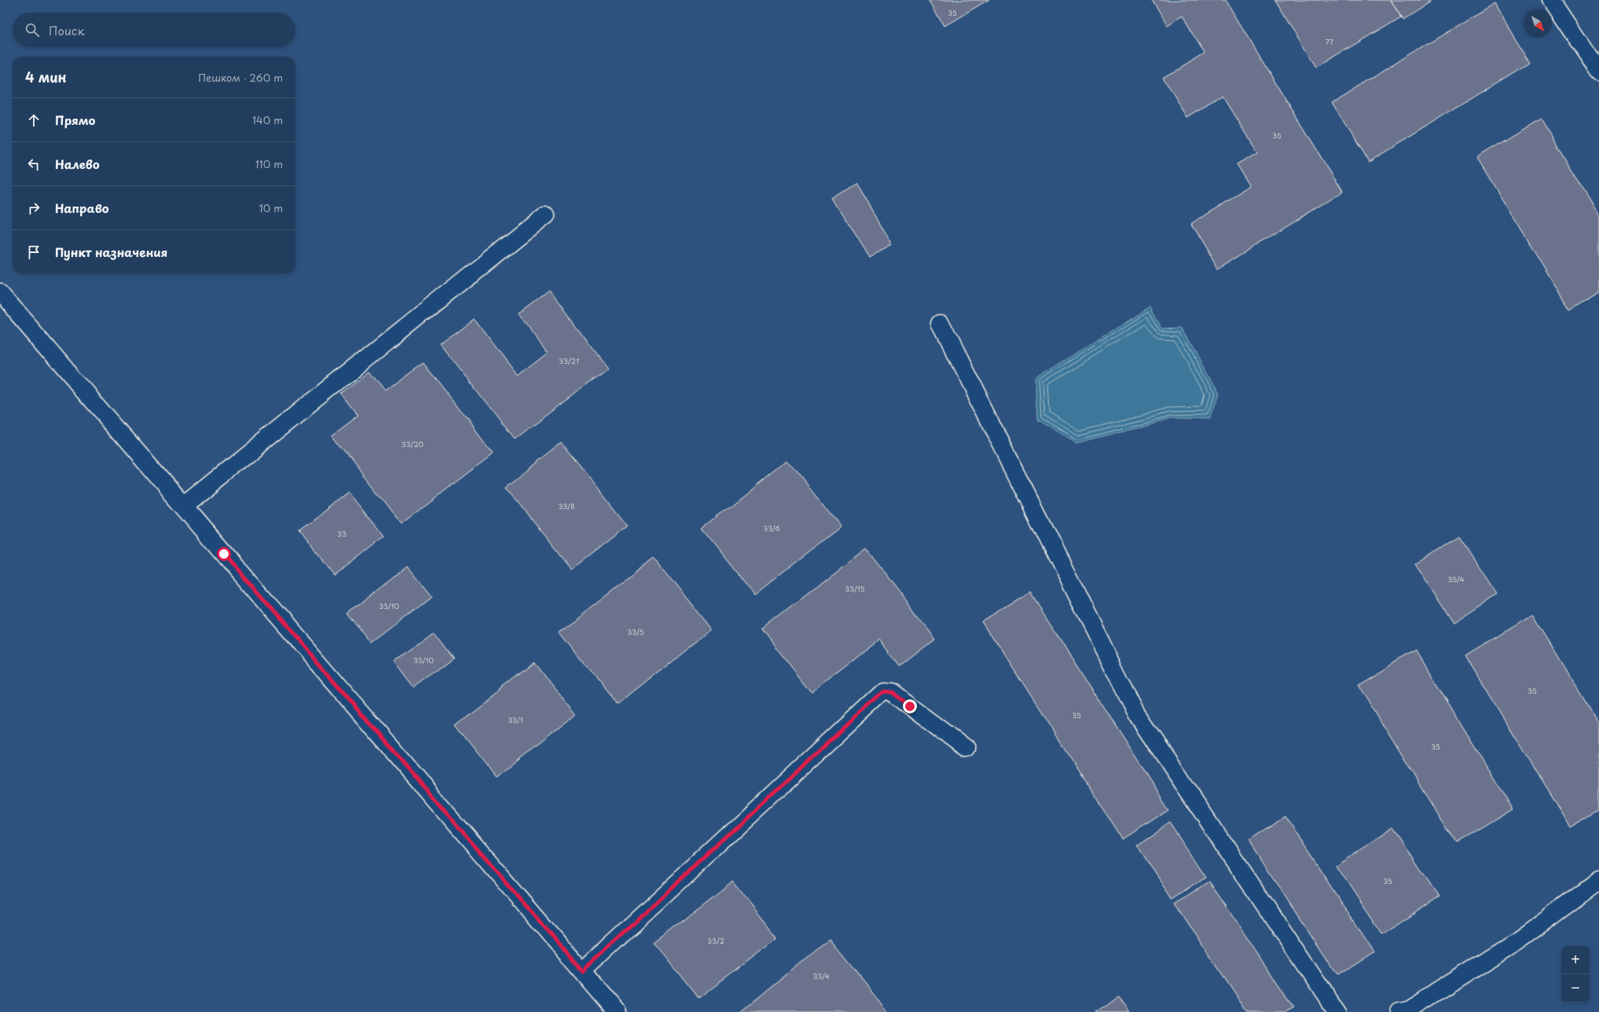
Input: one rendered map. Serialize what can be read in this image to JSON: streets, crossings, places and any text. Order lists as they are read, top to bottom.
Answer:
{
  "house_numbers": [
    "35",
    "77",
    "35",
    "33/21",
    "33/20",
    "33/8",
    "33/6",
    "33",
    "35/4",
    "33/15",
    "33/10",
    "33/5",
    "33/10",
    "35",
    "35",
    "33/1",
    "35",
    "35",
    "33/2",
    "33/4"
  ],
  "north": "bottom right",
  "page": {
    "search": "Поиск",
    "heading": ["4 мин", "Пешком · 260 m"],
    "list": [
      ["Прямо", "140 m"],
      ["Налево", "110 m"],
      ["Направо", "10 m"],
      "Пункт назначения"
    ],
    "map_buttons": ["+", "−"]
  }
}
